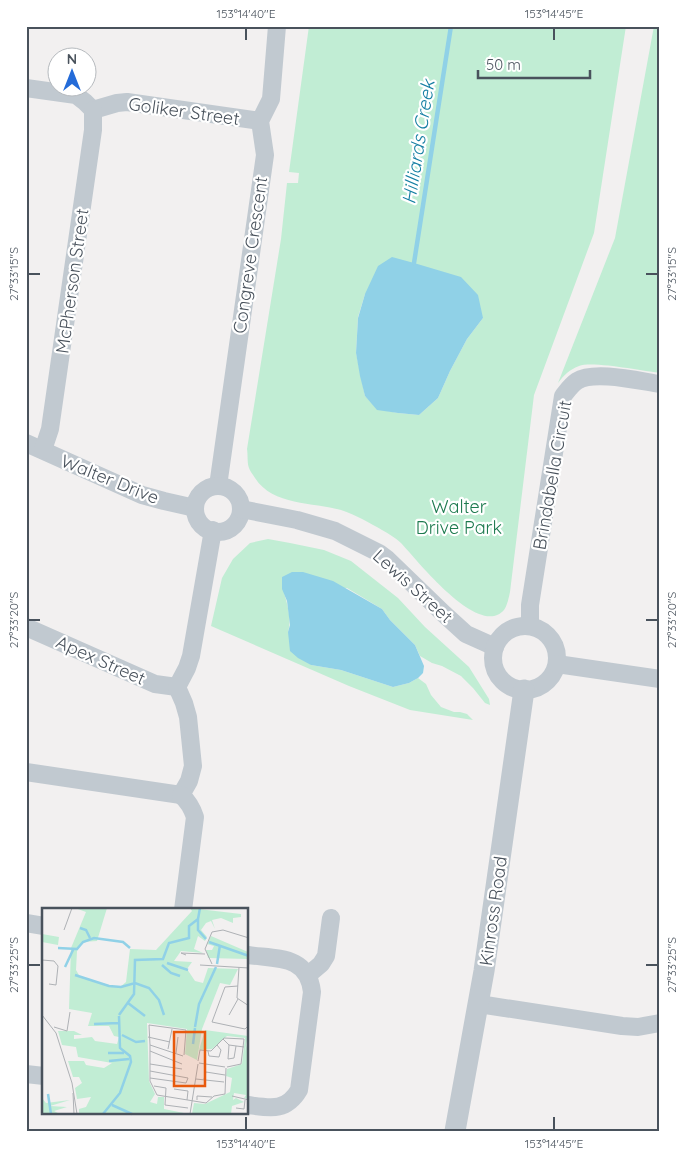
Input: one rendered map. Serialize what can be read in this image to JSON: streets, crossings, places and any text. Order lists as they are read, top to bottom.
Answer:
{
  "streets": {
    "street": [
      "Goliker Street",
      "Congreve Crescent",
      "McPherson Street",
      "Brindabella Circuit",
      "Walter Drive",
      "Lewis Street",
      "Apex Street",
      "Kinross Road"
    ]
  },
  "crossings": [
    ["Goliker Street", "Congreve Crescent"],
    ["Goliker Street", "McPherson Street"],
    ["Congreve Crescent", "Walter Drive"],
    ["Congreve Crescent", "Lewis Street"],
    ["McPherson Street", "Walter Drive"],
    ["Brindabella Circuit", "Lewis Street"],
    ["Brindabella Circuit", "Kinross Road"],
    ["Walter Drive", "Lewis Street"],
    ["Lewis Street", "Kinross Road"]
  ],
  "water": ["Hilliards Creek"],
  "parks": ["Walter Drive Park"],
  "scale_bar": "50 m",
  "north": "top",
  "coordinates": [
    "153°14'40\"E",
    "153°14'45\"E",
    "27°33'15\"S",
    "27°33'20\"S",
    "27°33'25\"S"
  ]
}
